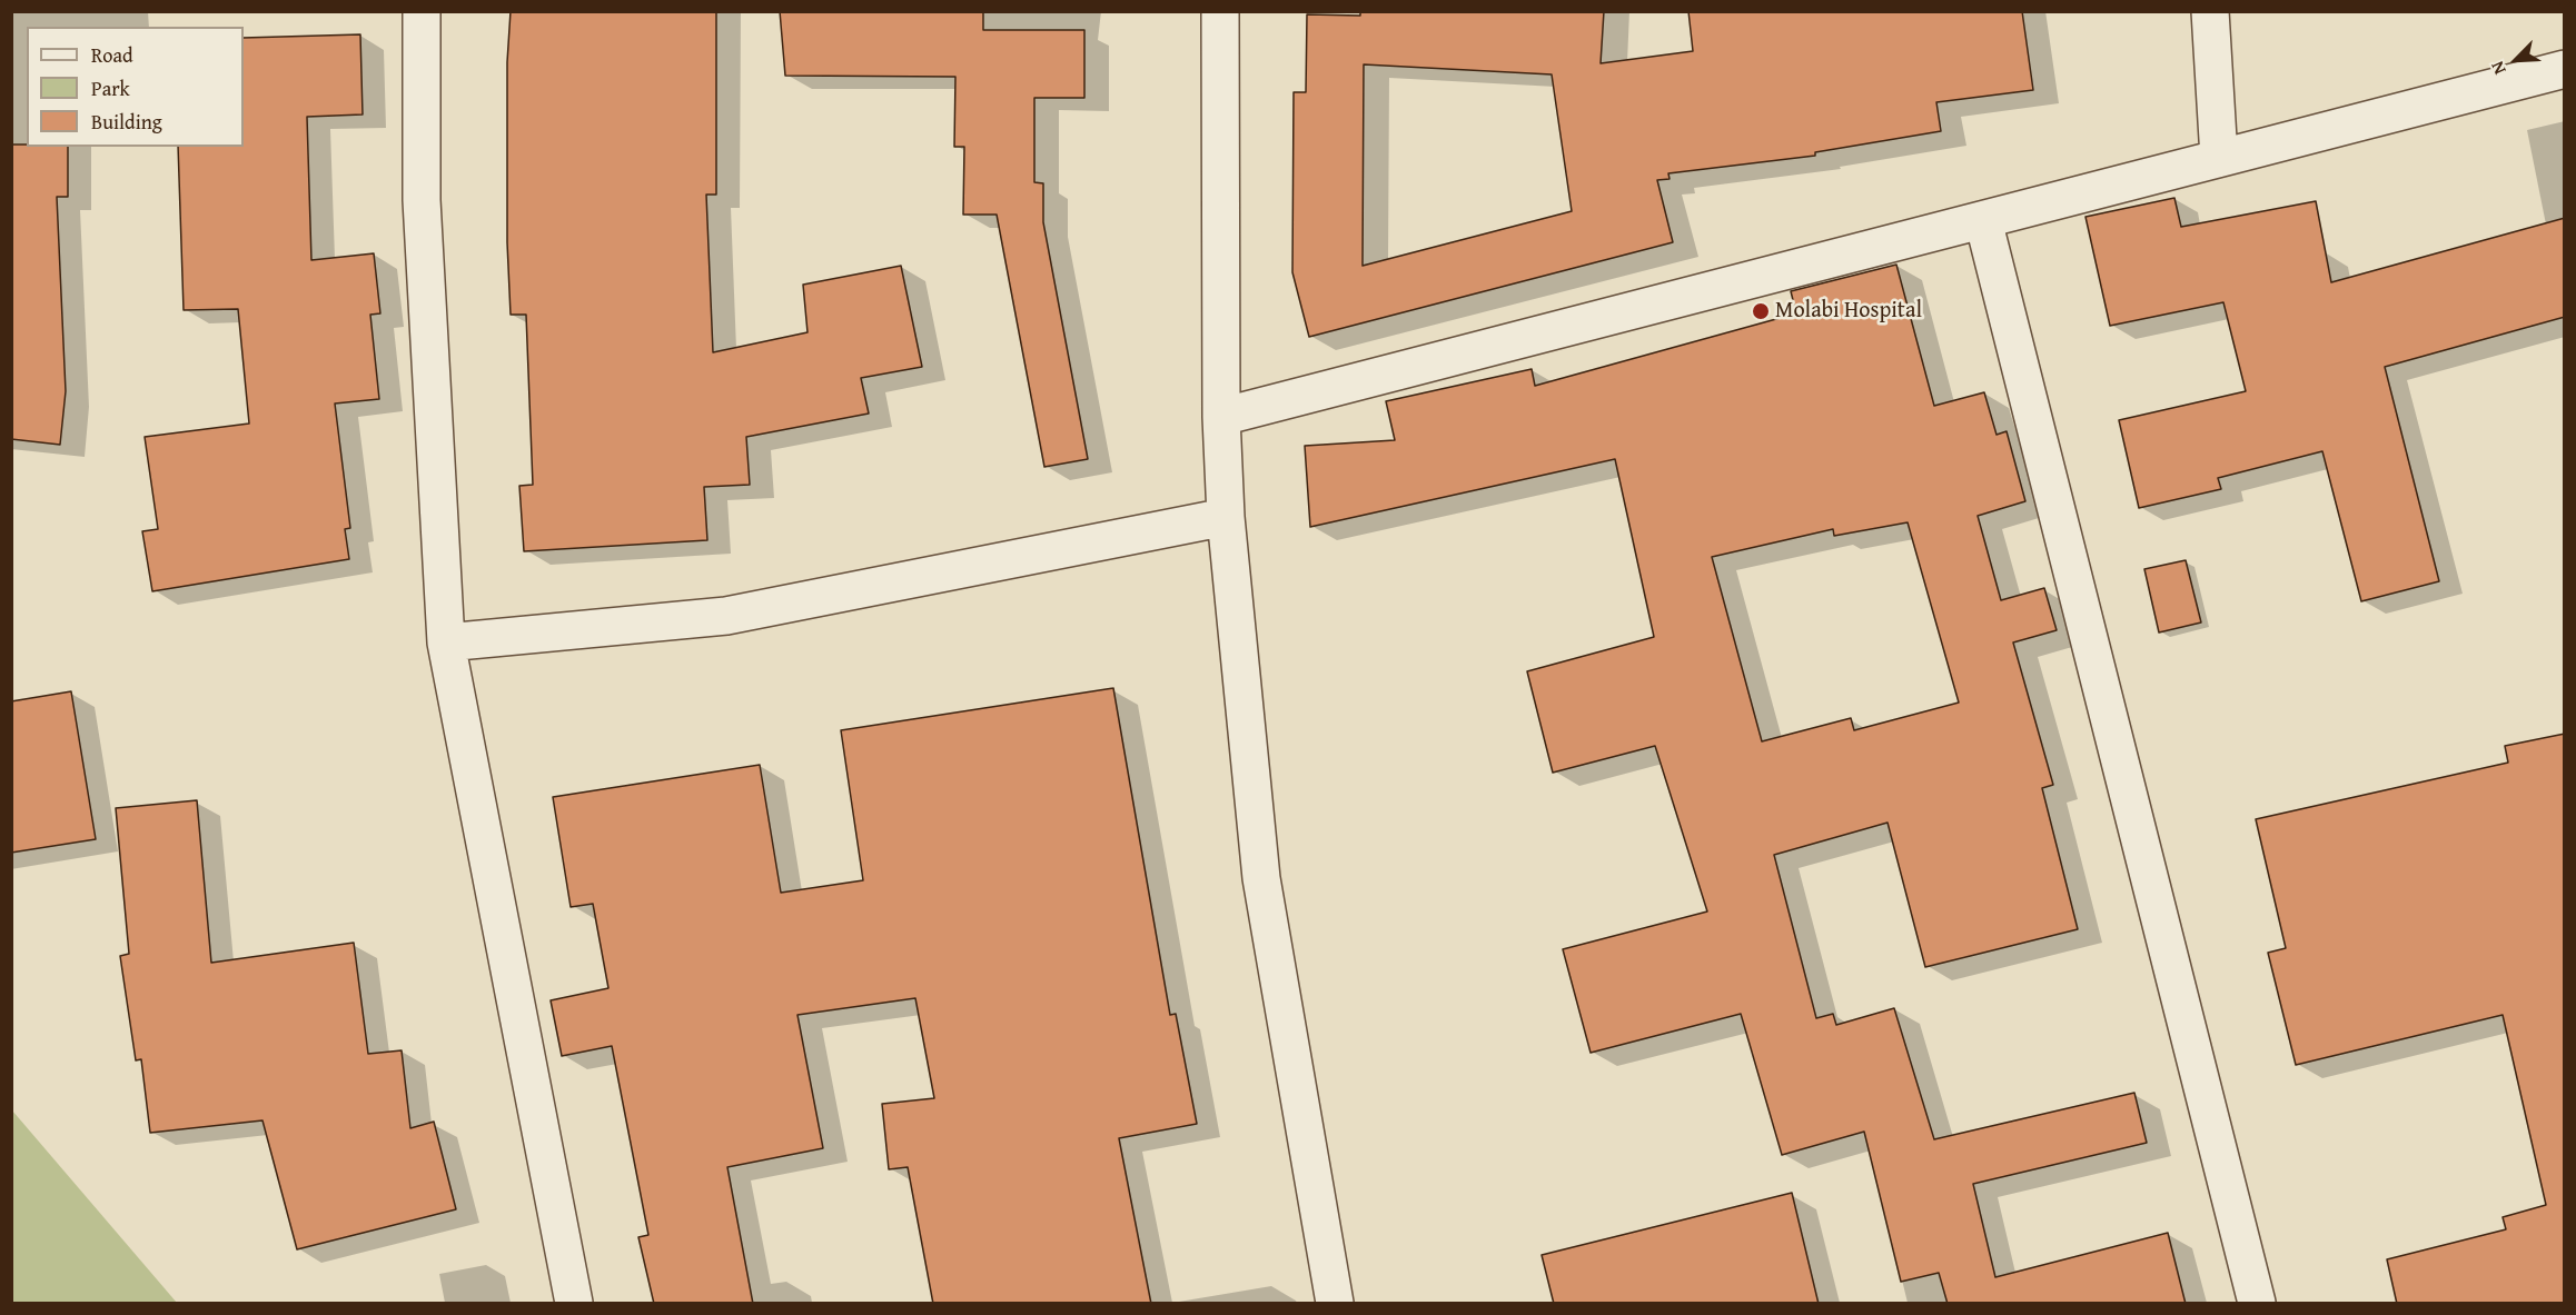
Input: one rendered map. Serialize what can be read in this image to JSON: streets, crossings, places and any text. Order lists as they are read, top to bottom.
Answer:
{
  "places": ["Molabi Hospital"],
  "legend": ["Road", "Park", "Building"],
  "north": "bottom left"
}
